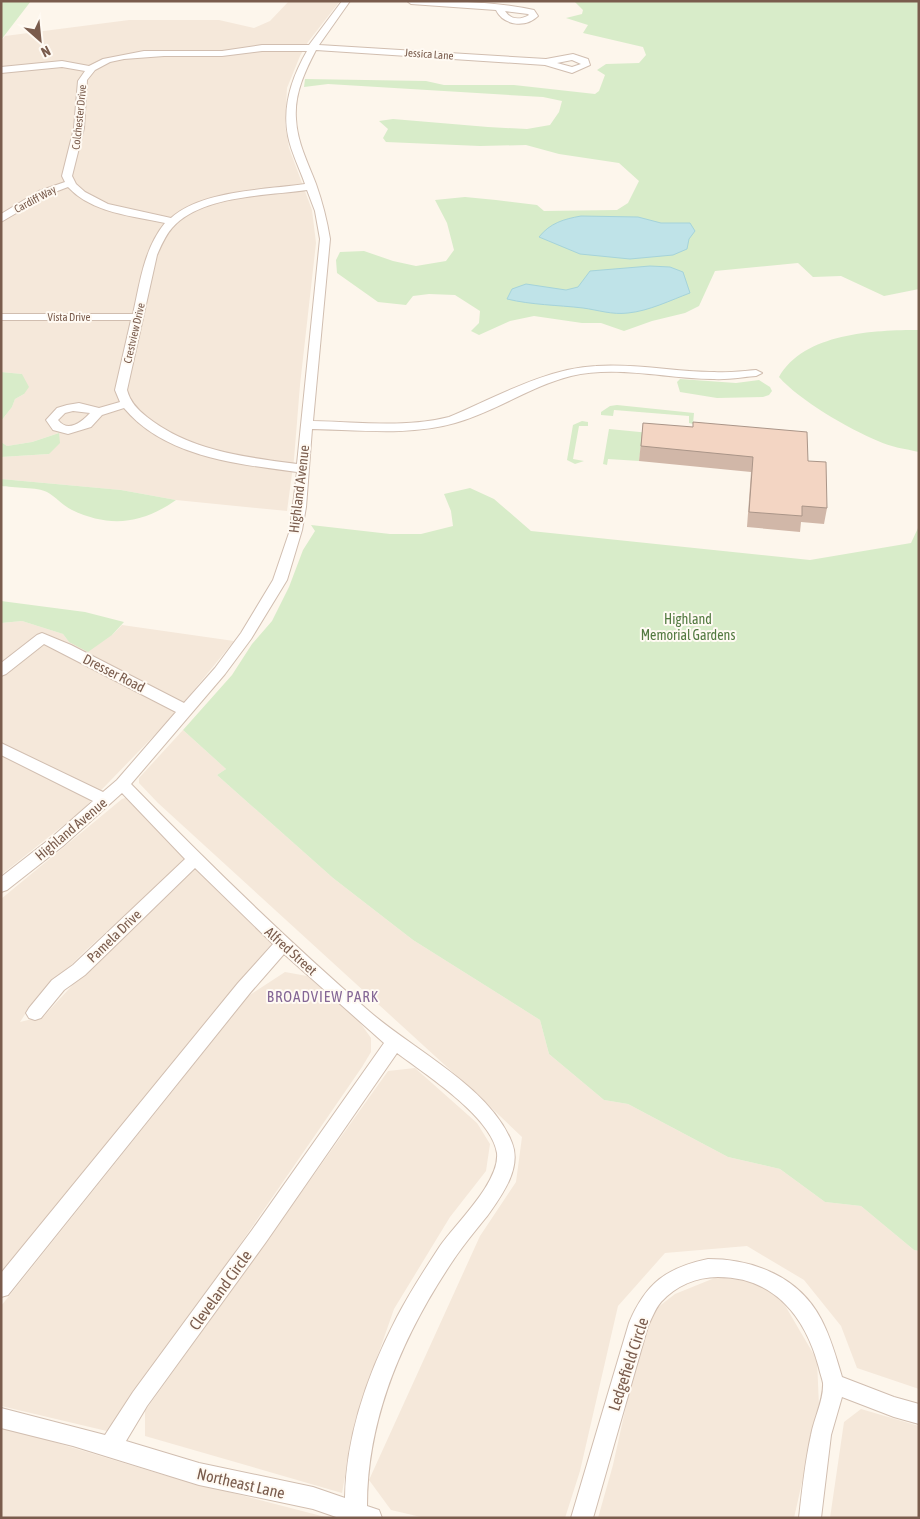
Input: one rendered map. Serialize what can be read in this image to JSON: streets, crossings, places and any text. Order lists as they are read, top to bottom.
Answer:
{
  "streets": {
    "street": [
      "Jessica Lane",
      "Colchester Drive",
      "Cardiff Way",
      "Vista Drive",
      "Crestview Drive",
      "Highland Avenue",
      "Dresser Road",
      "Pamela Drive",
      "Alfred Street",
      "Cleveland Circle",
      "Ledgefield Circle",
      "Northeast Lane"
    ]
  },
  "crossings": [
    ["Jessica Lane", "Colchester Drive"],
    ["Jessica Lane", "Highland Avenue"],
    ["Colchester Drive", "Cardiff Way"],
    ["Vista Drive", "Crestview Drive"],
    ["Crestview Drive", "Highland Avenue"],
    ["Highland Avenue", "Dresser Road"],
    ["Highland Avenue", "Alfred Street"],
    ["Pamela Drive", "Alfred Street"],
    ["Alfred Street", "Cleveland Circle"],
    ["Alfred Street", "Northeast Lane"],
    ["Cleveland Circle", "Northeast Lane"]
  ],
  "districts": ["BROADVIEW PARK"],
  "parks": ["Highland Memorial Gardens"],
  "north": "bottom right"
}
